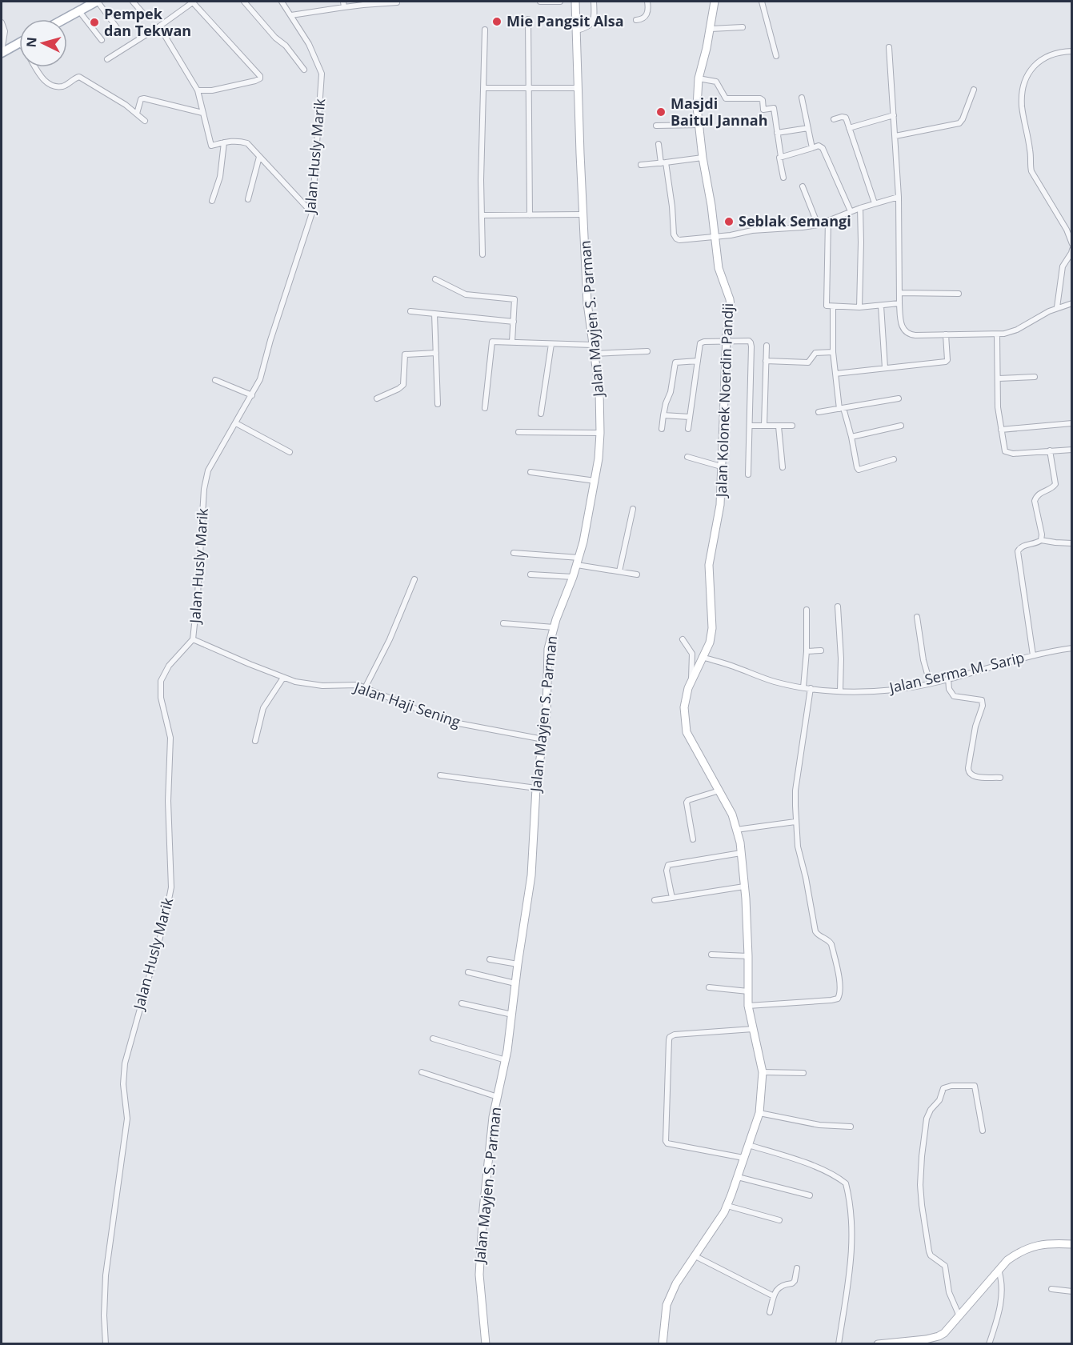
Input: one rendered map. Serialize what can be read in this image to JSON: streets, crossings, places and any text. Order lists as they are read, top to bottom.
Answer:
{
  "streets": {
    "street": [
      "Jalan Husly Marik",
      "Jalan Mayjen S. Parman",
      "Jalan Kolonek Noerdin Pandji",
      "Jalan Serma M. Sarip",
      "Jalan Haji Sening"
    ]
  },
  "crossings": [
    ["Jalan Husly Marik", "Jalan Haji Sening"],
    ["Jalan Mayjen S. Parman", "Jalan Haji Sening"],
    ["Jalan Kolonek Noerdin Pandji", "Jalan Serma M. Sarip"]
  ],
  "places": [
    "Mie Pangsit Alsa",
    "Pempek dan Tekwan",
    "Masjdi Baitul Jannah",
    "Seblak Semangi"
  ],
  "north": "left"
}
